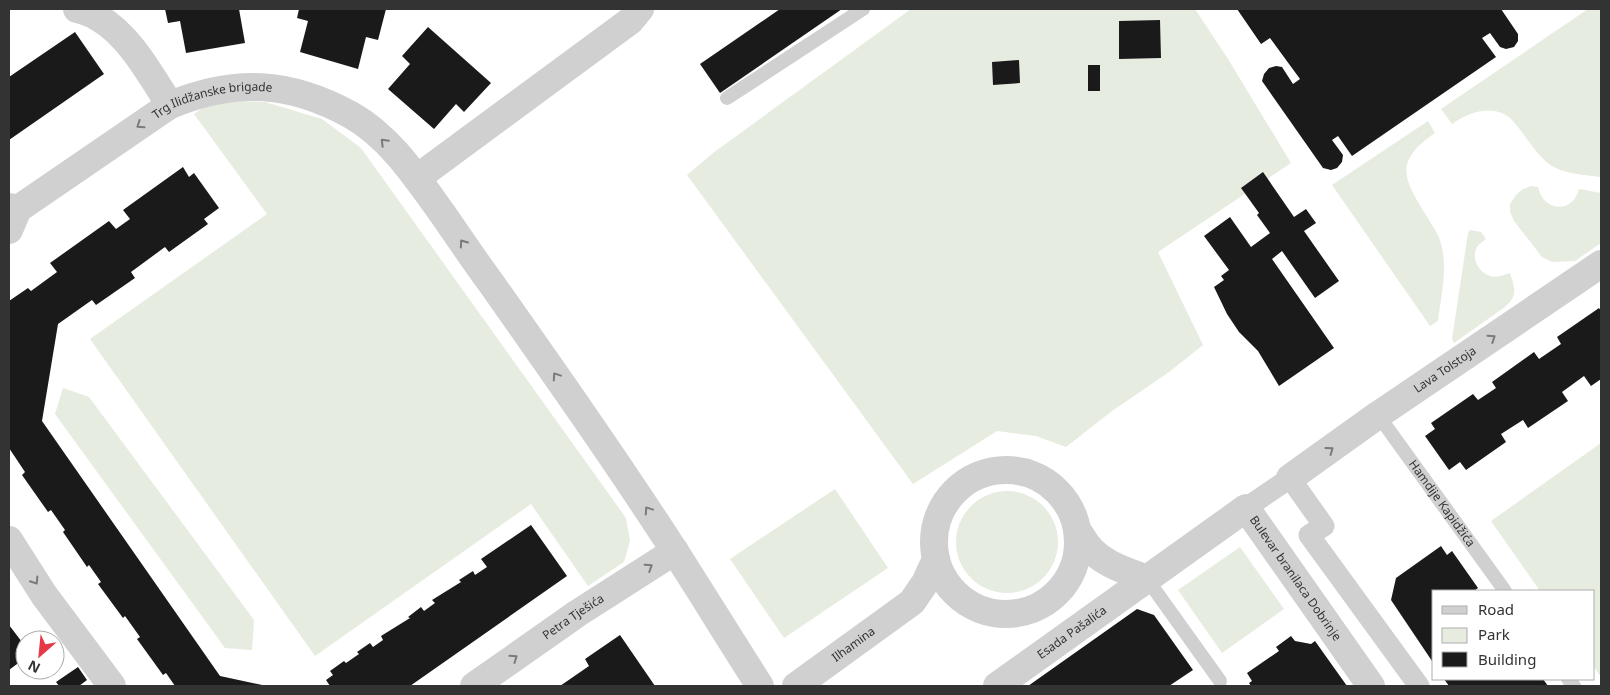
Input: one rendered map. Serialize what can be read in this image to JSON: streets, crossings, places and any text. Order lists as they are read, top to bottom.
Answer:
{
  "streets": {
    "street": [
      "Trg Ilidžanske brigade",
      "Lava Tolstoja",
      "Bulevar branilaca Dobrinje",
      "Petra Tješića",
      "Esada Pašalića",
      "Ilhamina"
    ],
    "lane": ["Hamdije Kapidžića"]
  },
  "crossings": [
    ["Trg Ilidžanske brigade", "Petra Tješića"],
    ["Lava Tolstoja", "Hamdije Kapidžića"],
    ["Lava Tolstoja", "Bulevar branilaca Dobrinje"],
    ["Bulevar branilaca Dobrinje", "Esada Pašalića"]
  ],
  "one_way": ["Trg Ilidžanske brigade", "Lava Tolstoja", "Petra Tješića"],
  "legend": ["Road", "Park", "Building"],
  "north": "bottom left"
}
